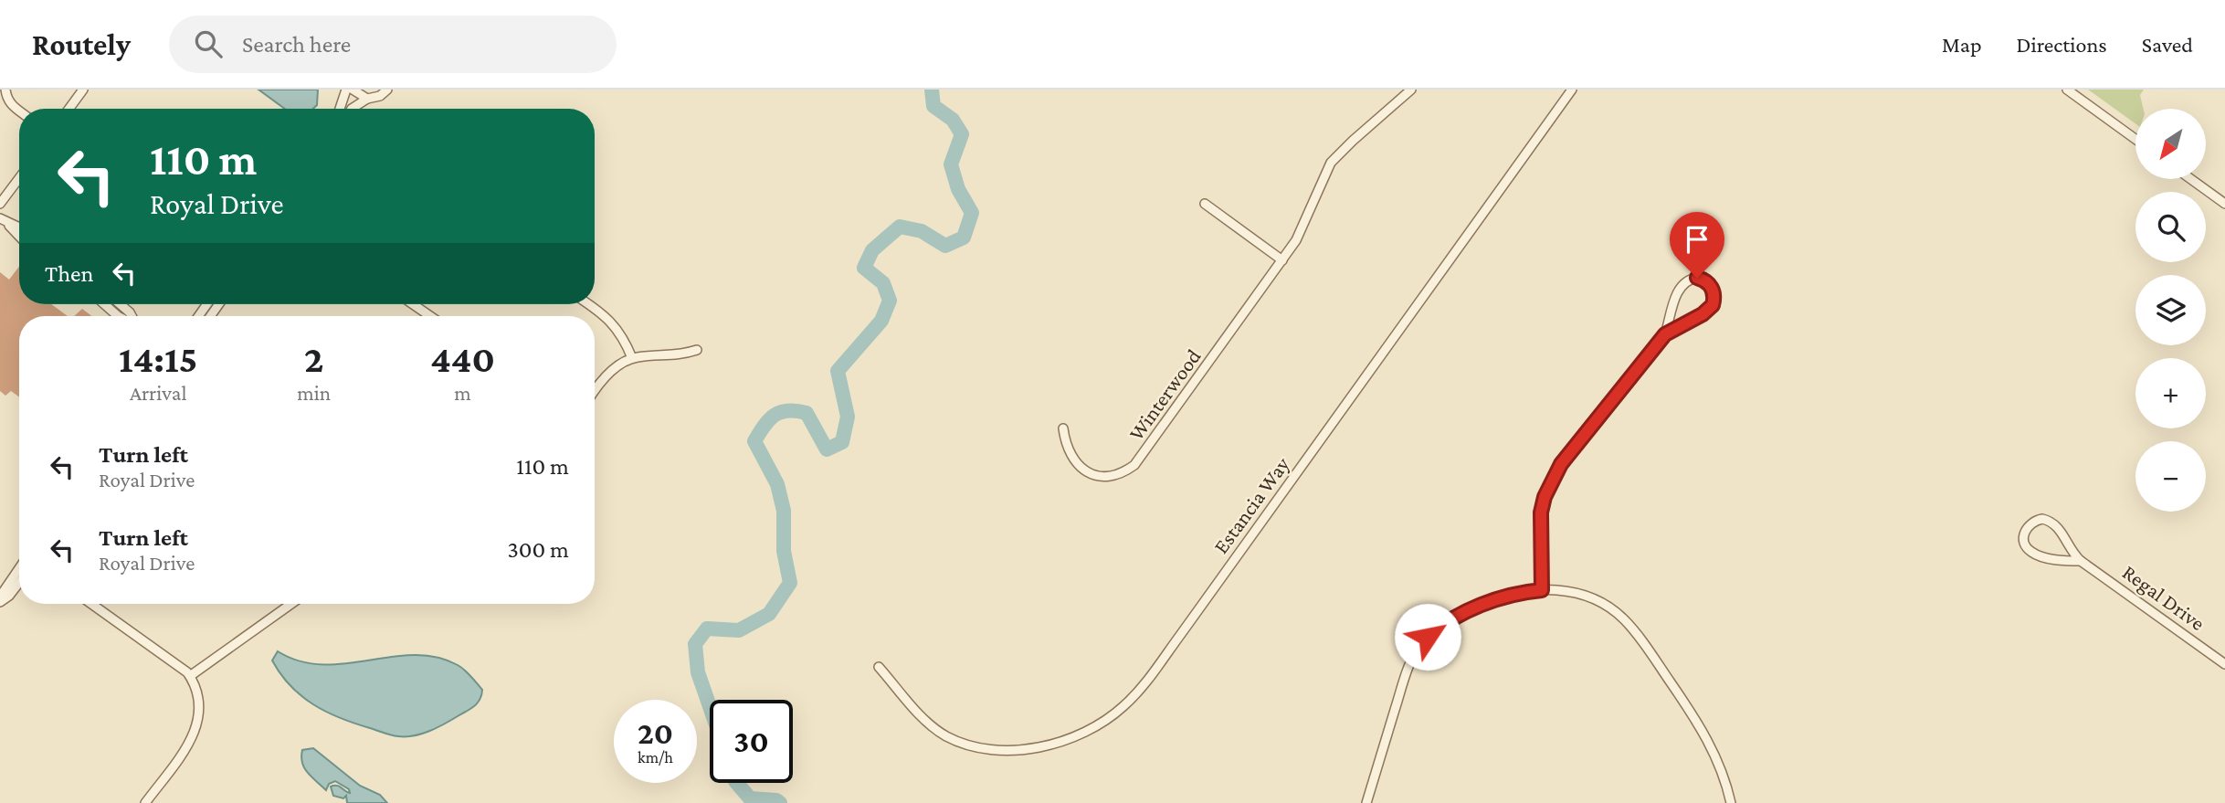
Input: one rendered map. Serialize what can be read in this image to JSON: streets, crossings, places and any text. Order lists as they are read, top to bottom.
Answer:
{
  "streets": {
    "street": ["Winterwood", "Estancia Way", "Regal Drive"]
  },
  "north": "bottom left",
  "page": {
    "header": "Routely",
    "search": "Search here",
    "nav": ["Map", "Directions", "Saved"],
    "map_buttons": ["+", "−"],
    "turn": ["110 m", "Royal Drive"],
    "then": "Then",
    "eta": [
      "14:15",
      "Arrival",
      "2",
      "min",
      "440",
      "m"
    ],
    "list": [
      {
        "name": "Turn left",
        "note": "Royal Drive",
        "value": "110 m"
      },
      {
        "name": "Turn left",
        "note": "Royal Drive",
        "value": "300 m"
      }
    ],
    "speed": "20 km/h",
    "limit": "30"
  }
}
